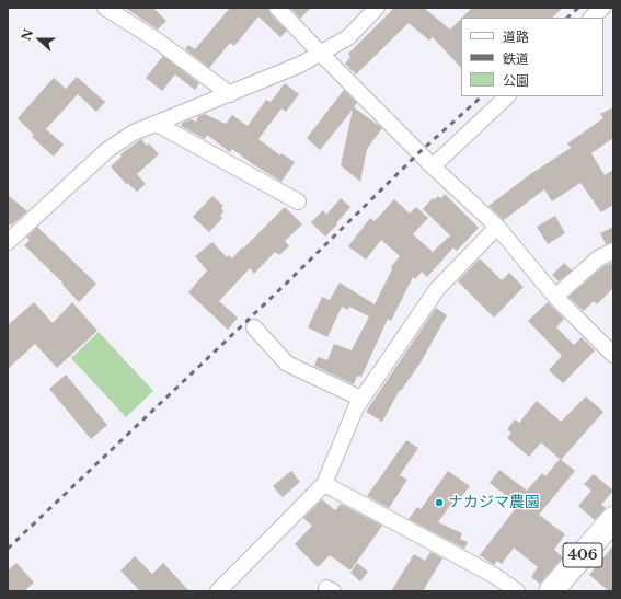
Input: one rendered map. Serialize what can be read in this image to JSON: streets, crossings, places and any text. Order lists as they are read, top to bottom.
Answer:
{
  "streets": {
    "highway": ["406"]
  },
  "places": ["ナカジマ農園"],
  "legend": ["道路", "鉄道", "公園"],
  "north": "left"
}
